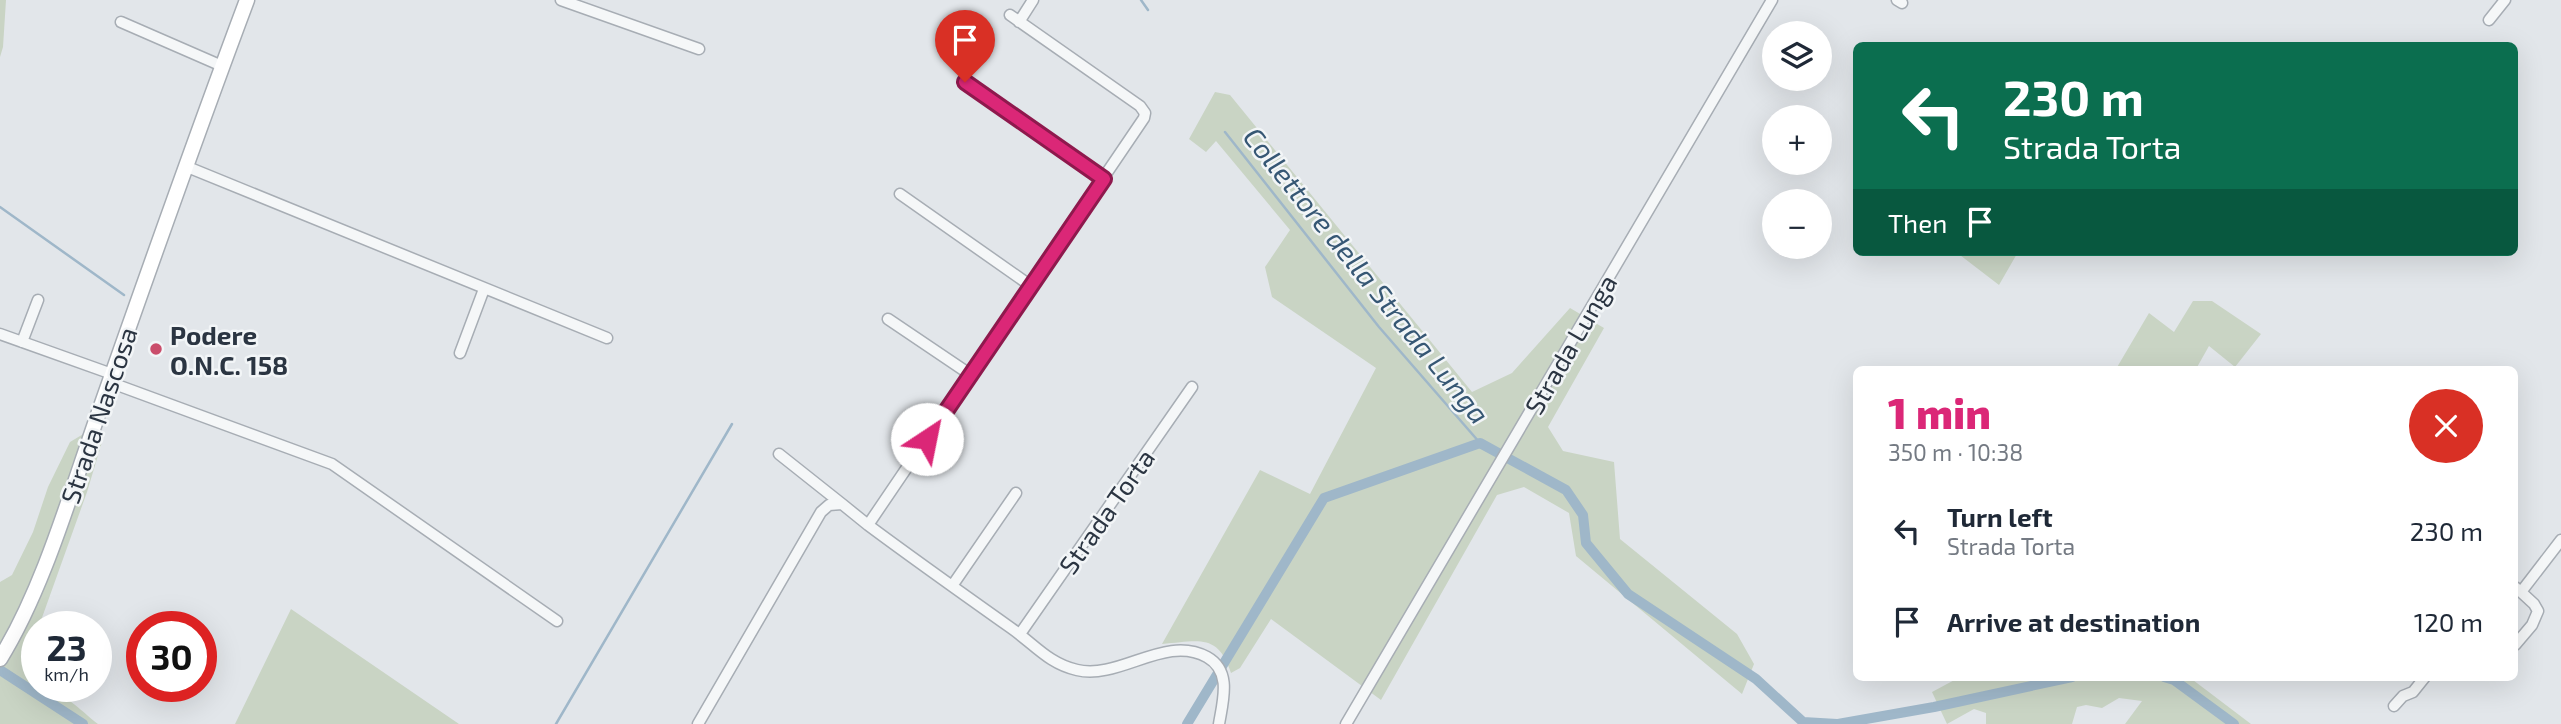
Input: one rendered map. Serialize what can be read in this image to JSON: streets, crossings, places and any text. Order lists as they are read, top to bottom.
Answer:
{
  "streets": {
    "street": ["Strada Lunga", "Strada Nascosa", "Strada Torta"]
  },
  "water": ["Collettore della Strada Lunga"],
  "places": ["Podere O.N.C. 158"],
  "page": {
    "map_buttons": ["+", "−"],
    "turn": ["230 m", "Strada Torta"],
    "then": "Then",
    "heading": ["1 min", "350 m · 10:38"],
    "list": [
      {
        "name": "Turn left",
        "note": "Strada Torta",
        "value": "230 m"
      },
      {
        "name": "Arrive at destination",
        "value": "120 m"
      }
    ],
    "speed": "23 km/h",
    "limit": "30"
  }
}
